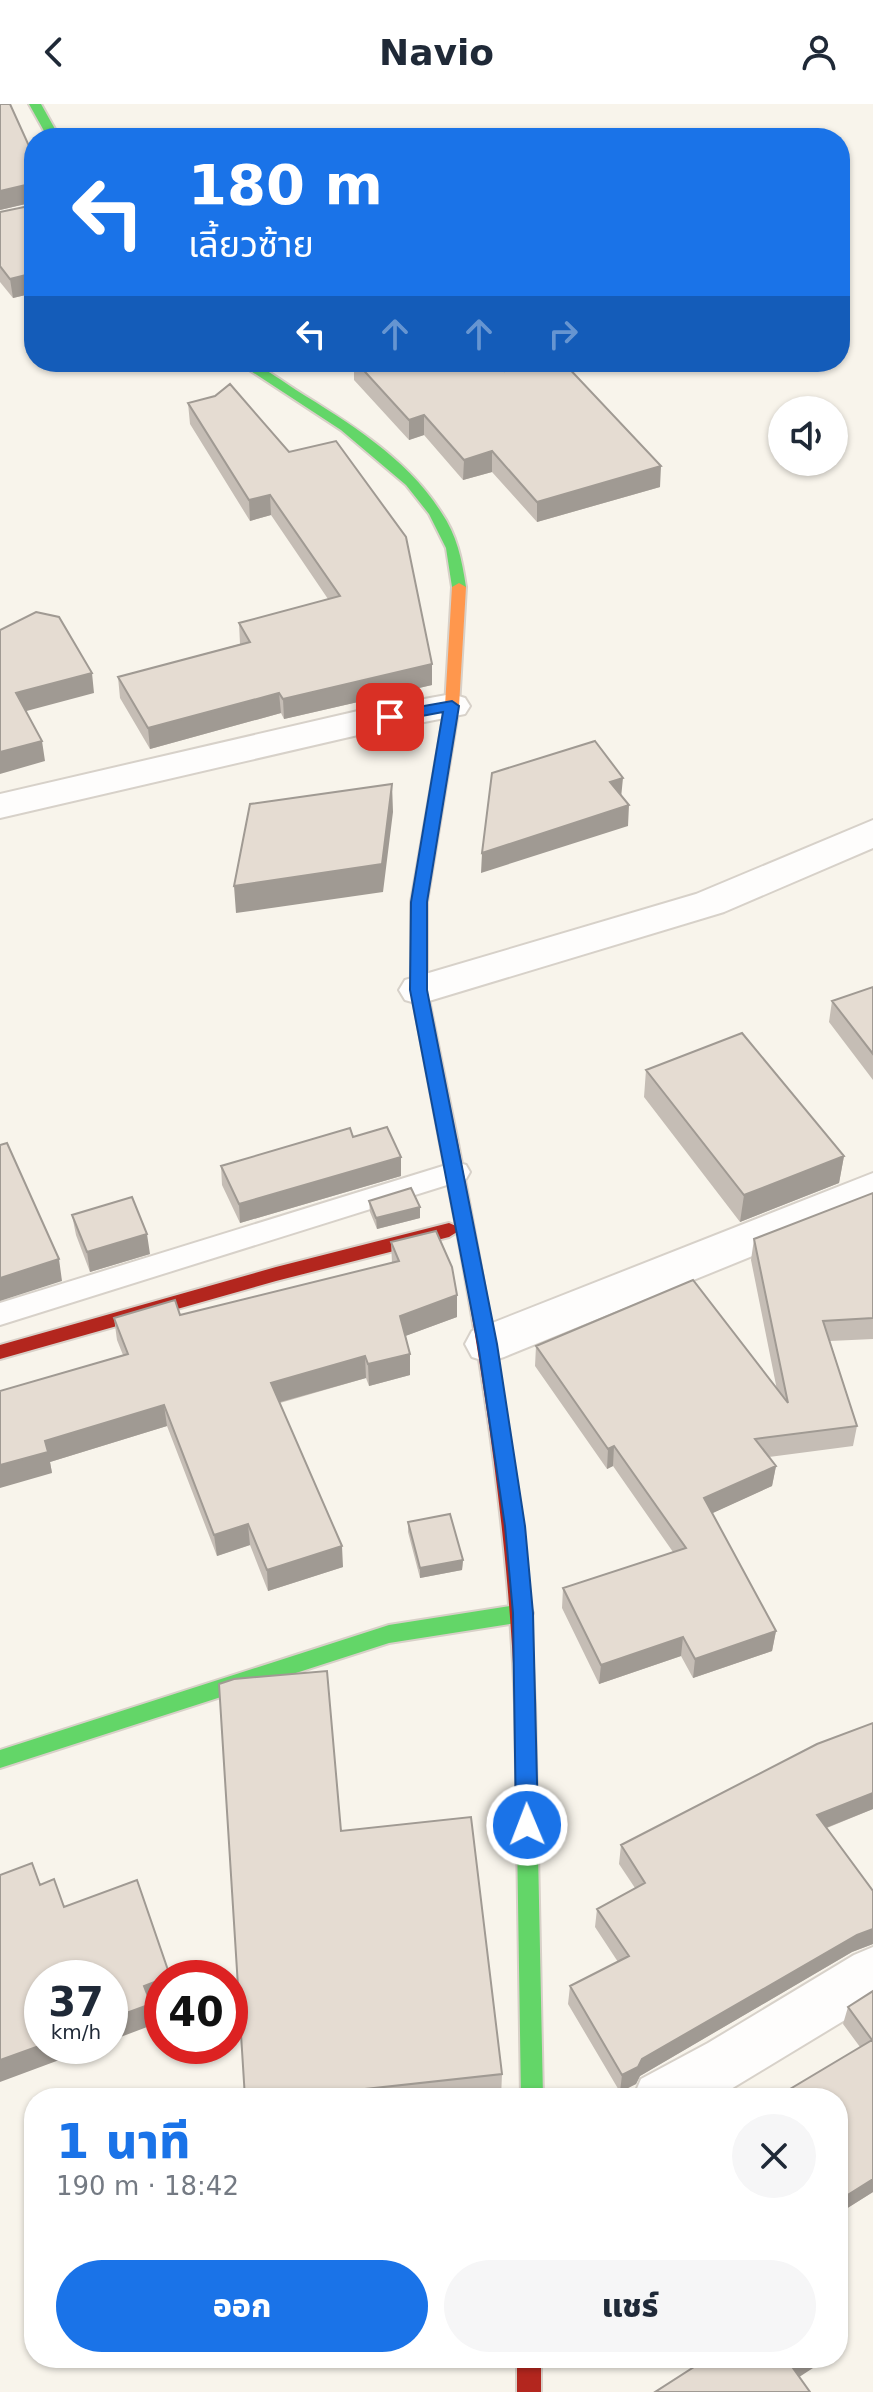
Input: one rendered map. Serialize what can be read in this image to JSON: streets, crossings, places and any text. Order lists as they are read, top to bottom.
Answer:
{
  "page": {
    "header": "Navio",
    "turn": ["180 m", "เลี้ยวซ้าย"],
    "speed": "37 km/h",
    "limit": "40",
    "heading": ["1 นาที", "190 m · 18:42"],
    "buttons": ["ออก", "แชร์"]
  }
}
